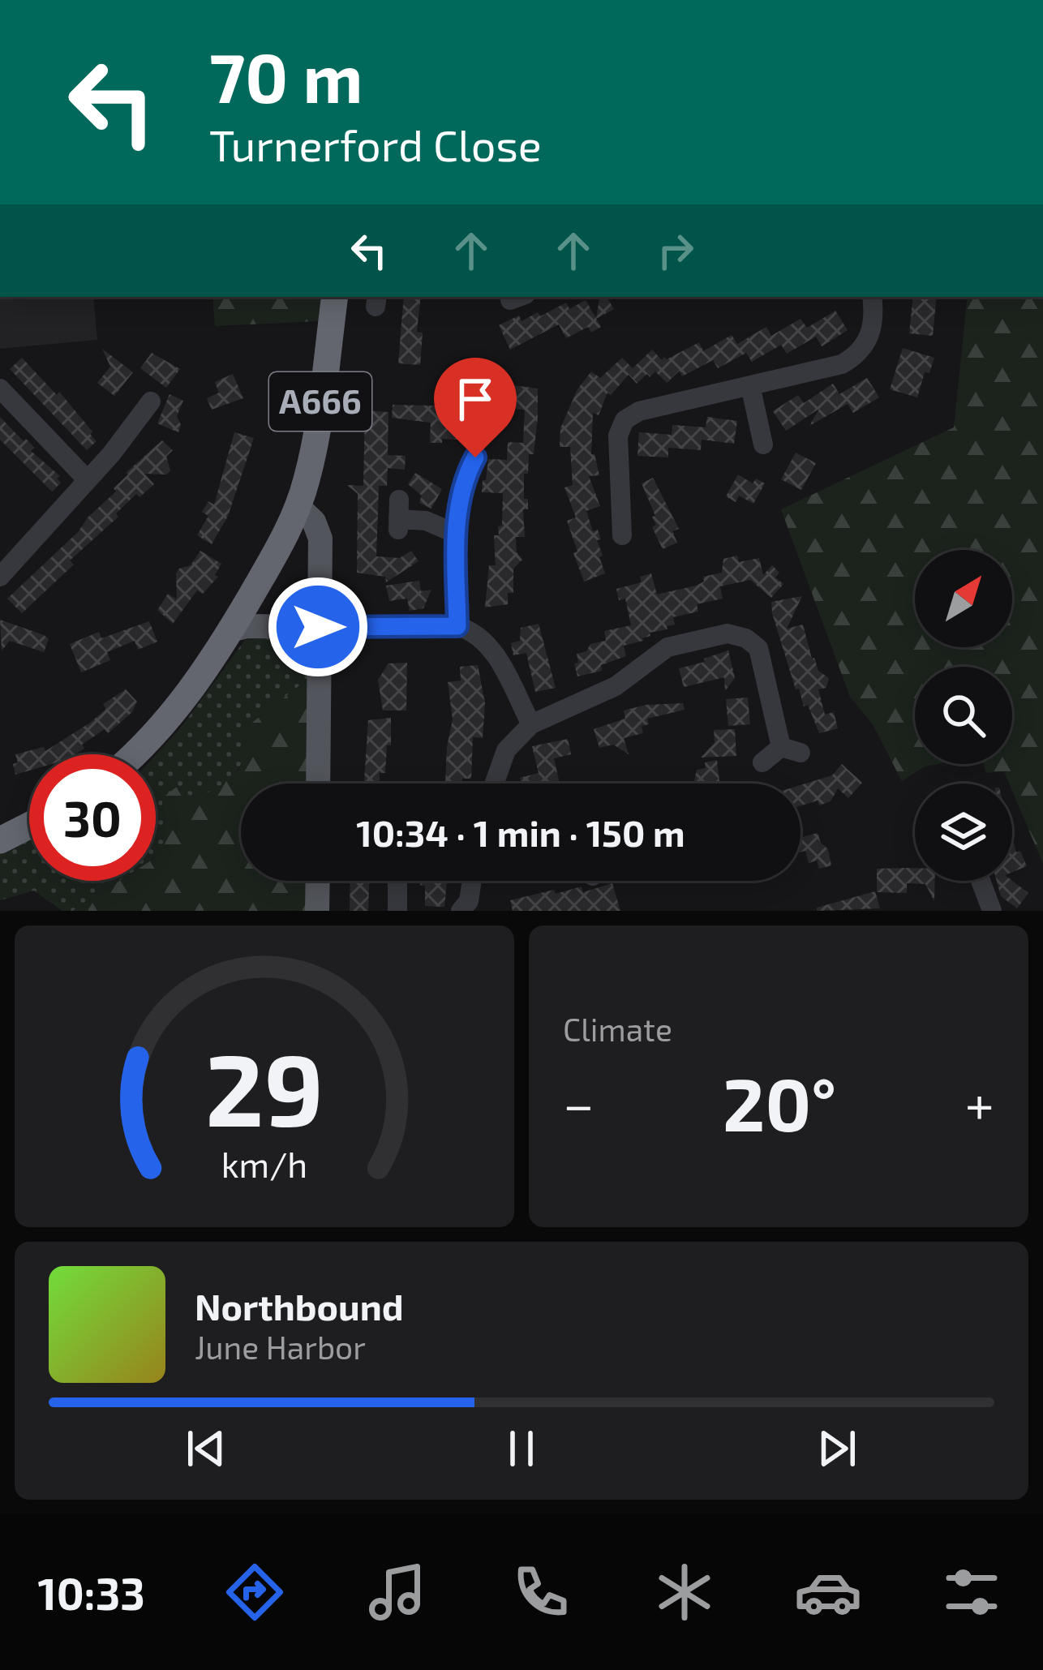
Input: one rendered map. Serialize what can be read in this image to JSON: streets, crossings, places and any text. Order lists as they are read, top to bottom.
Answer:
{
  "streets": {
    "highway": ["A666"]
  },
  "north": "top right",
  "page": {
    "turn": ["70 m", "Turnerford Close"],
    "limit": "30",
    "trip": "10:34 · 1 min · 150 m",
    "tile": "Climate",
    "heat": ["−", "20°", "+"],
    "song": ["Northbound", "June Harbor"],
    "tabs": "10:33",
    "gauge": ["29", "km/h"]
  }
}
